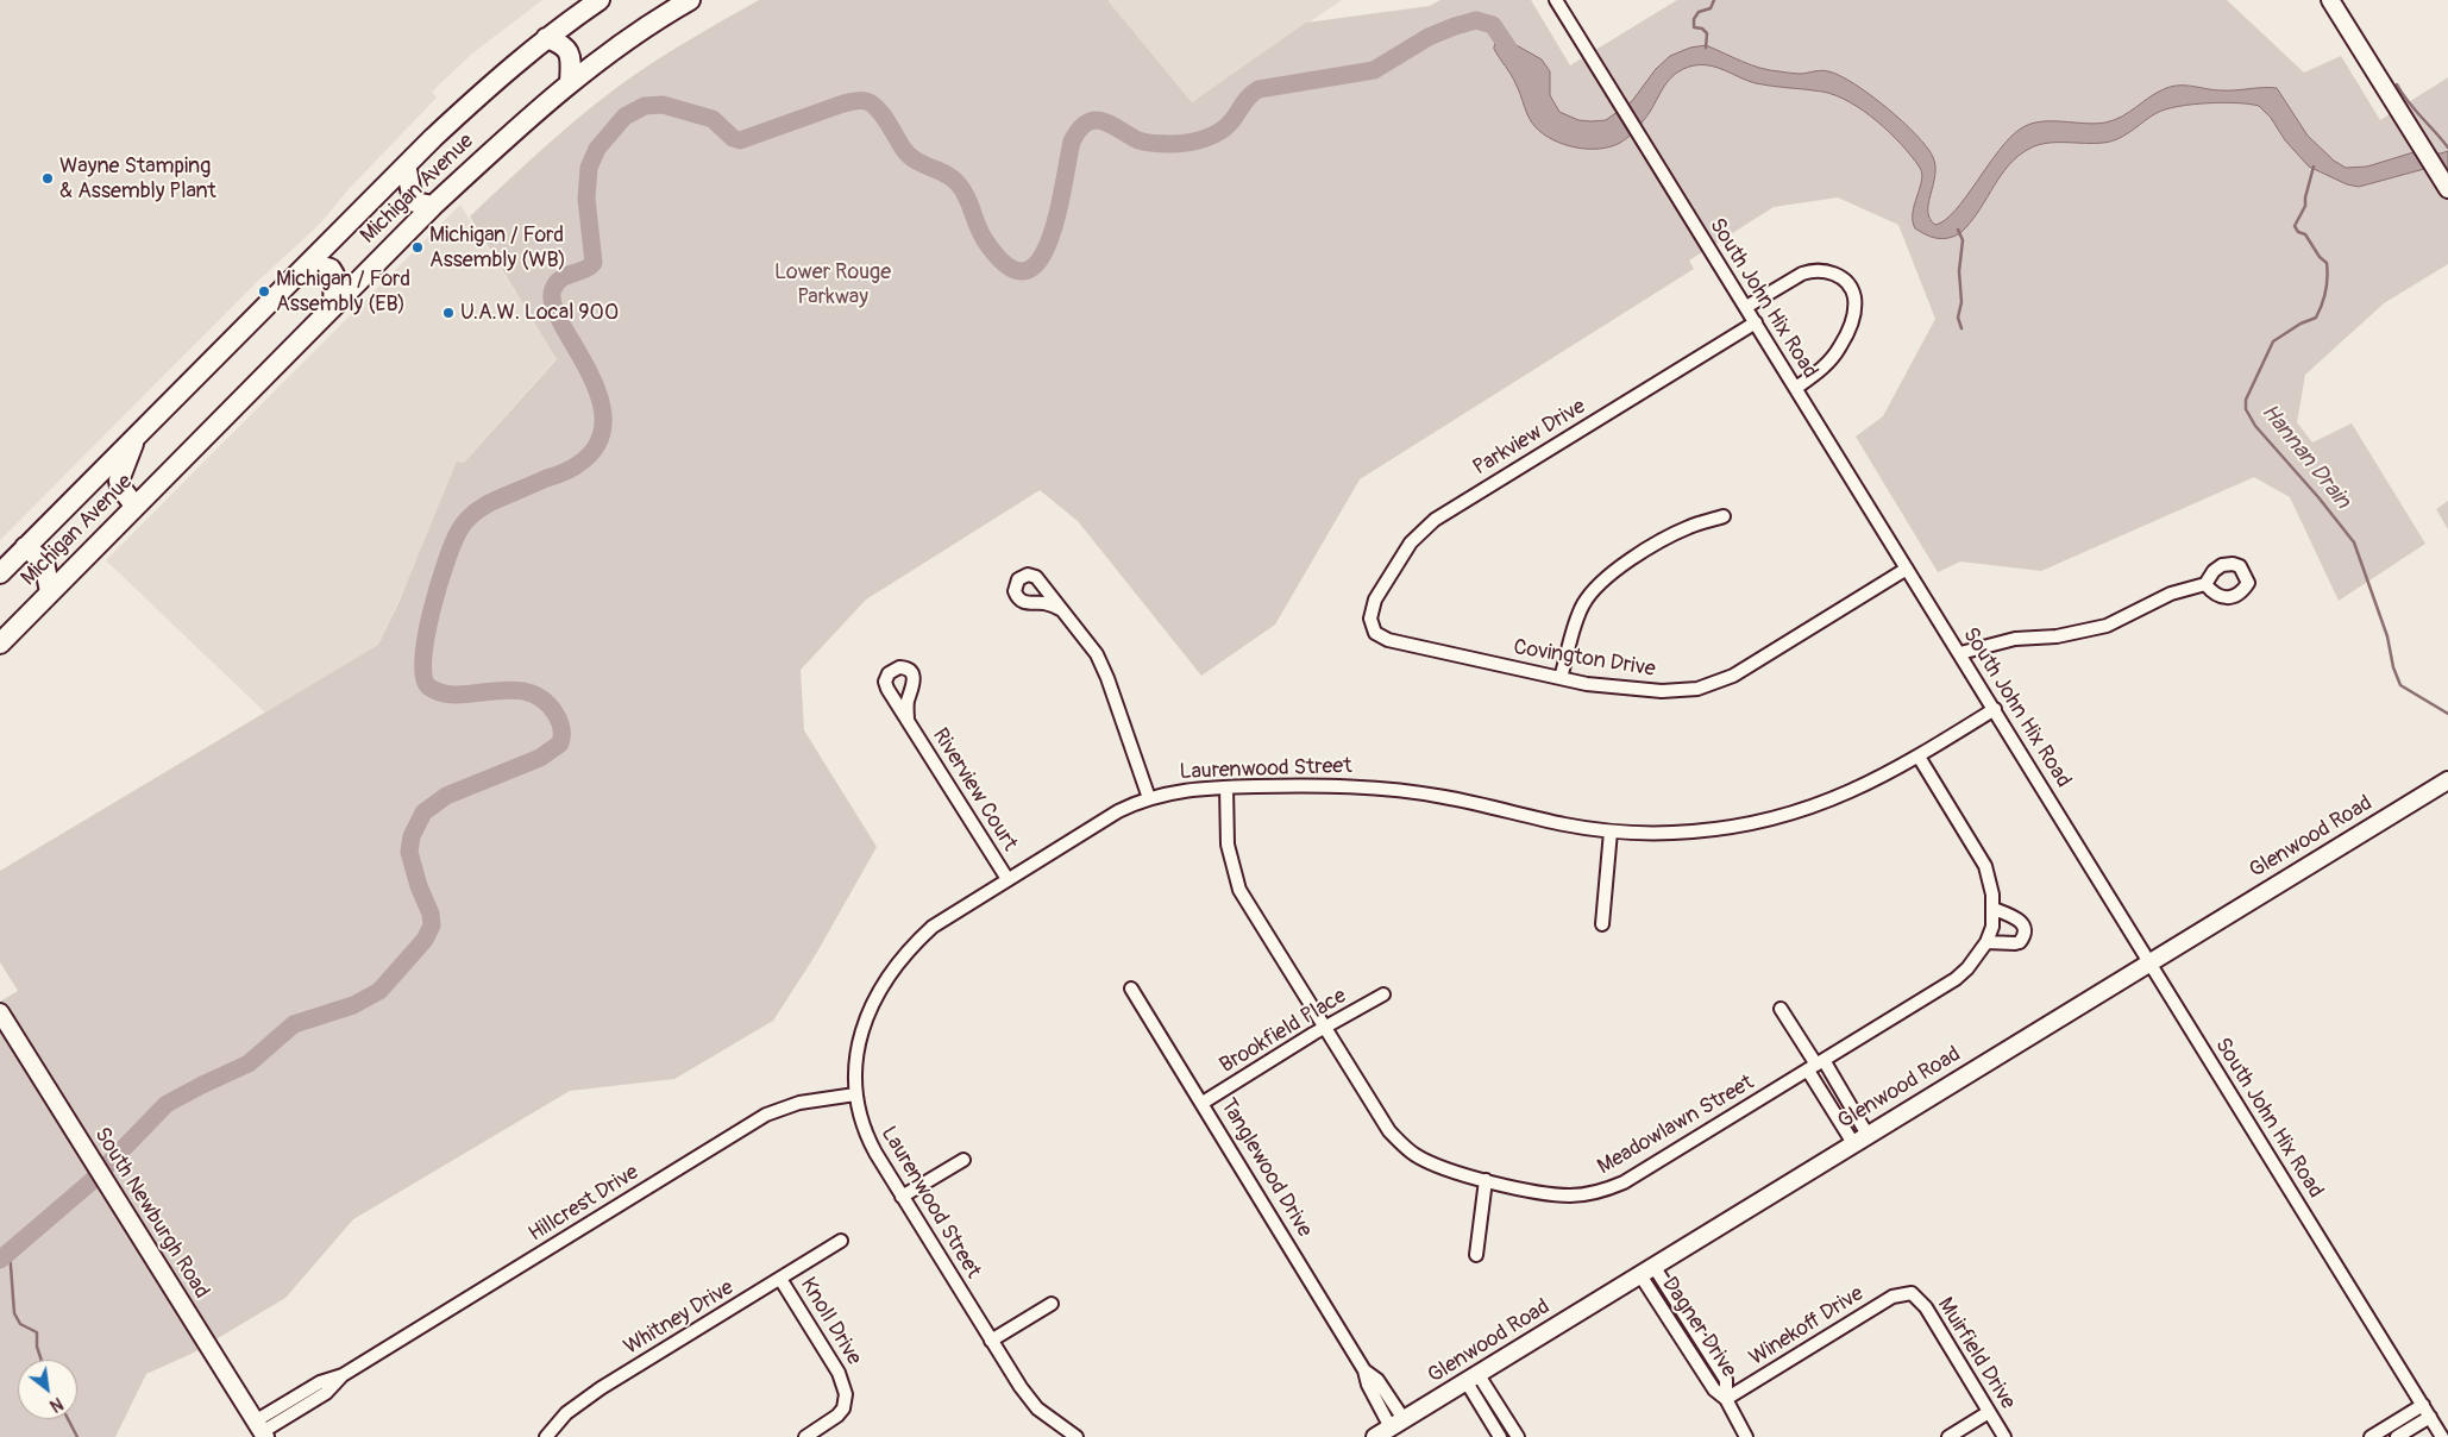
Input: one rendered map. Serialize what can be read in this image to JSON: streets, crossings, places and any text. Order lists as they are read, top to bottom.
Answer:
{
  "streets": {
    "main road": ["Michigan Avenue"],
    "street": [
      "South John Hix Road",
      "Parkview Drive",
      "Covington Drive",
      "Laurenwood Street",
      "Riverview Court",
      "Glenwood Road",
      "Brookfield Place",
      "Meadowlawn Street",
      "Tanglewood Drive",
      "Hillcrest Drive",
      "South Newburgh Road",
      "Whitney Drive",
      "Knoll Drive",
      "Winekoff Drive",
      "Dagner Drive",
      "Muirfield Drive"
    ]
  },
  "crossings": [
    ["South John Hix Road", "Parkview Drive"],
    ["South John Hix Road", "Covington Drive"],
    ["South John Hix Road", "Laurenwood Street"],
    ["South John Hix Road", "Glenwood Road"],
    ["Parkview Drive", "Covington Drive"],
    ["Laurenwood Street", "Riverview Court"],
    ["Laurenwood Street", "Meadowlawn Street"],
    ["Laurenwood Street", "Hillcrest Drive"],
    ["Glenwood Road", "Tanglewood Drive"],
    ["Glenwood Road", "Dagner Drive"],
    ["Brookfield Place", "Meadowlawn Street"],
    ["Brookfield Place", "Tanglewood Drive"],
    ["Hillcrest Drive", "South Newburgh Road"],
    ["Whitney Drive", "Knoll Drive"],
    ["Winekoff Drive", "Dagner Drive"],
    ["Winekoff Drive", "Muirfield Drive"]
  ],
  "water": ["Hannan Drain"],
  "parks": ["Lower Rouge Parkway"],
  "places": [
    "Wayne Stamping & Assembly Plant",
    "Michigan / Ford Assembly (WB)",
    "Michigan / Ford Assembly (EB)",
    "U.A.W. Local 900"
  ],
  "north": "bottom right"
}
